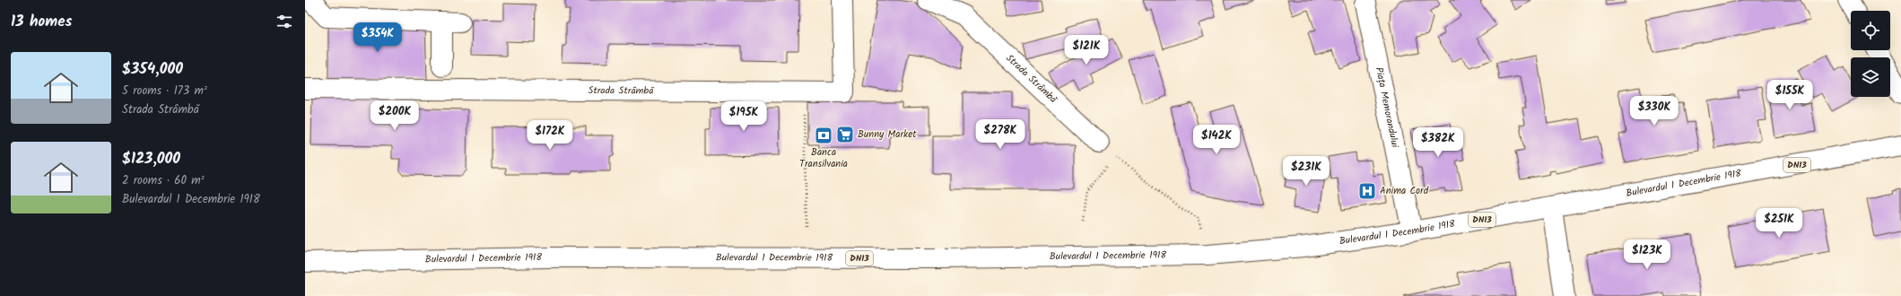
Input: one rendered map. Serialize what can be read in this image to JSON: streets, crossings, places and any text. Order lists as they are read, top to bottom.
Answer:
{
  "streets": {
    "main road": [
      "Strada Strâmbă",
      "Piața Memorandului",
      "DN13",
      "Bulevardul 1 Decembrie 1918"
    ]
  },
  "crossings": [
    ["Piața Memorandului", "Bulevardul 1 Decembrie 1918"]
  ],
  "places": {
    "supermarket": ["Bunny Market"],
    "bank": ["Banca Transilvania"],
    "hospital": ["Anima Cord"]
  },
  "page": {
    "heading": "13 homes",
    "price": [
      "$354K",
      "$121K",
      "$155K",
      "$330K",
      "$200K",
      "$195K",
      "$278K",
      "$172K",
      "$142K",
      "$382K",
      "$231K",
      "$251K",
      "$123K"
    ],
    "list": [
      {
        "name": "$354,000",
        "note": "5 rooms · 173 m² · Strada Strâmbă"
      },
      {
        "name": "$123,000",
        "note": "2 rooms · 60 m² · Bulevardul 1 Decembrie 1918"
      }
    ]
  }
}
